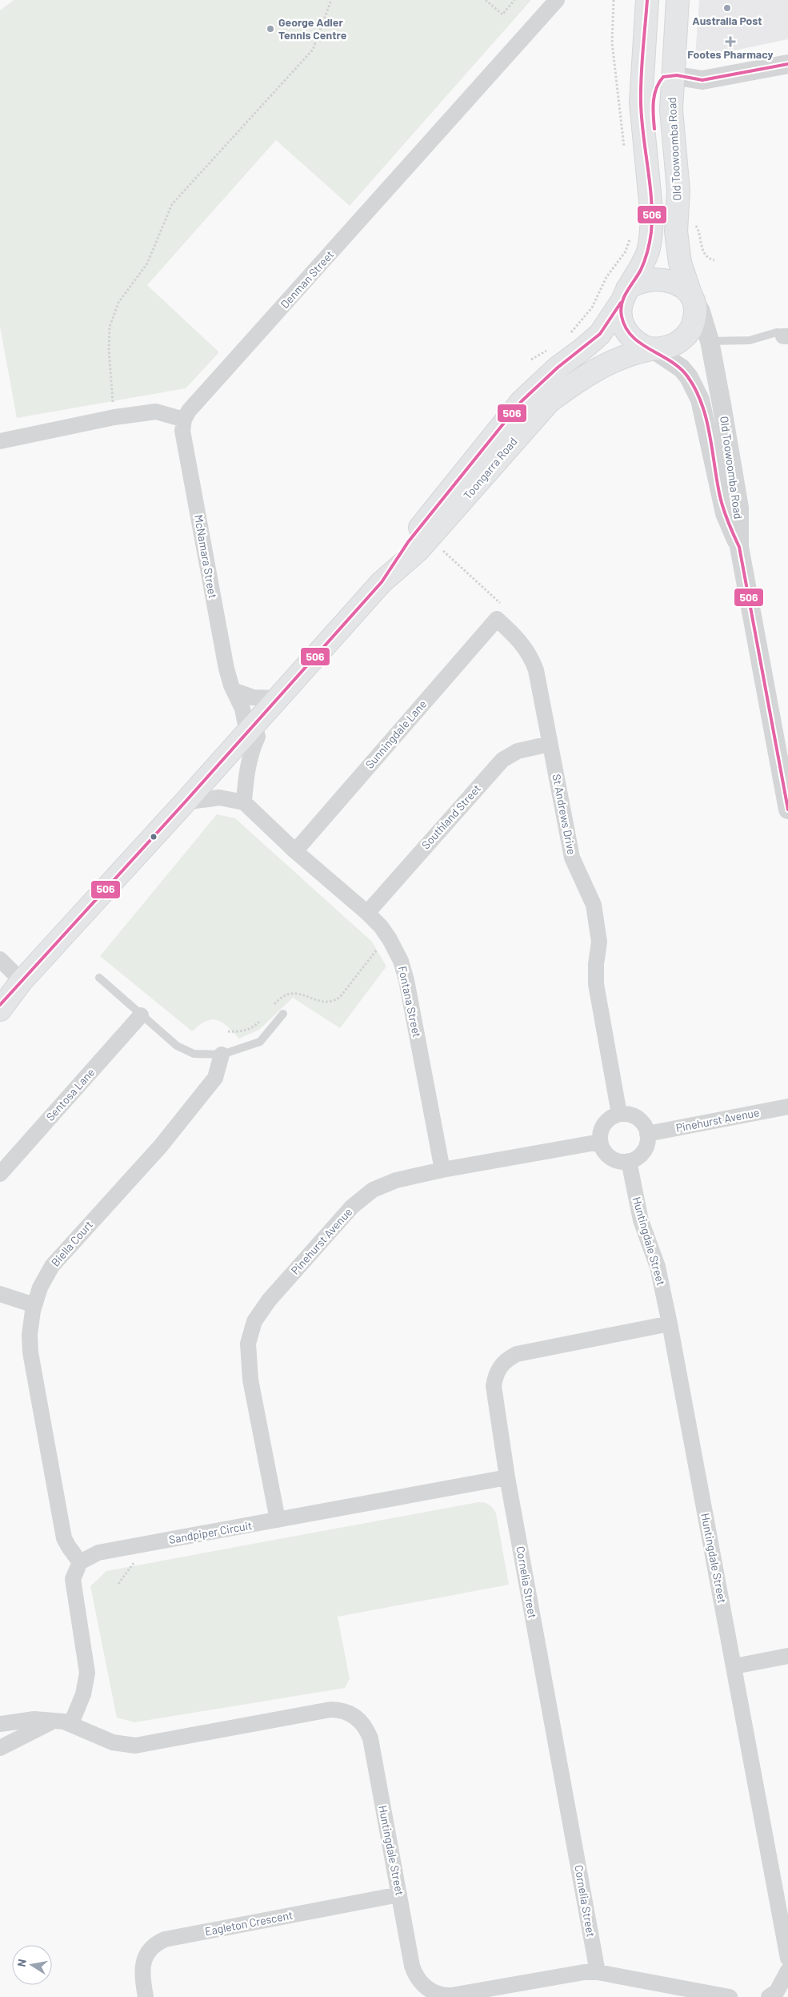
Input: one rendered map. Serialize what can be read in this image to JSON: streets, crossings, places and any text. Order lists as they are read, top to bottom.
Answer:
{
  "streets": {
    "main road": ["Old Toowoomba Road", "Toongarra Road"],
    "street": [
      "Denman Street",
      "McNamara Street",
      "Sunningdale Lane",
      "St Andrews Drive",
      "Southland Street",
      "Fontana Street",
      "Sentosa Lane",
      "Pinehurst Avenue",
      "Huntingdale Street",
      "Biella Court",
      "Sandpiper Circuit",
      "Cornelia Street",
      "Eagleton Crescent"
    ]
  },
  "crossings": [
    ["Old Toowoomba Road", "Toongarra Road"],
    ["Denman Street", "McNamara Street"],
    ["Toongarra Road", "McNamara Street"],
    ["Sunningdale Lane", "St Andrews Drive"],
    ["Sunningdale Lane", "Fontana Street"],
    ["St Andrews Drive", "Southland Street"],
    ["St Andrews Drive", "Pinehurst Avenue"],
    ["St Andrews Drive", "Huntingdale Street"],
    ["Southland Street", "Fontana Street"],
    ["Fontana Street", "Pinehurst Avenue"],
    ["Pinehurst Avenue", "Huntingdale Street"],
    ["Pinehurst Avenue", "Sandpiper Circuit"],
    ["Huntingdale Street", "Cornelia Street"],
    ["Huntingdale Street", "Eagleton Crescent"],
    ["Biella Court", "Sandpiper Circuit"],
    ["Sandpiper Circuit", "Cornelia Street"]
  ],
  "places": {
    "other": ["Australia Post", "George Adler Tennis Centre"],
    "health": ["Footes Pharmacy"]
  },
  "lines": ["transit line 506"],
  "north": "left"
}
